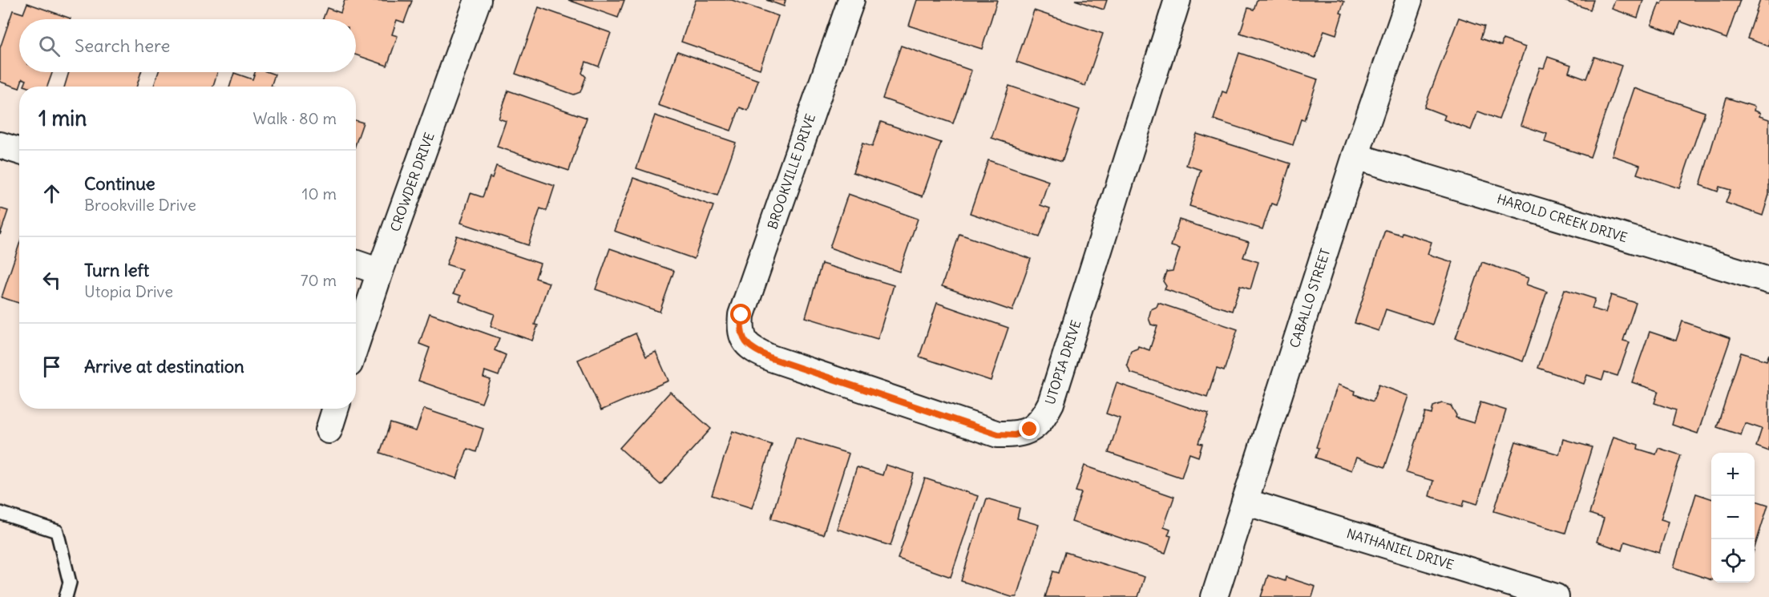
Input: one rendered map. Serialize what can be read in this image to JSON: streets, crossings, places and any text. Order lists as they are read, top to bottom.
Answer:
{
  "streets": {
    "street": [
      "BROOKVILLE DRIVE",
      "CROWDER DRIVE",
      "HAROLD CREEK DRIVE",
      "CABALLO STREET",
      "UTOPIA DRIVE",
      "NATHANIEL DRIVE"
    ]
  },
  "crossings": [
    ["BROOKVILLE DRIVE", "UTOPIA DRIVE"],
    ["HAROLD CREEK DRIVE", "CABALLO STREET"],
    ["CABALLO STREET", "NATHANIEL DRIVE"]
  ],
  "page": {
    "search": "Search here",
    "heading": ["1 min", "Walk · 80 m"],
    "list": [
      ["Continue", "Brookville Drive", "10 m"],
      ["Turn left", "Utopia Drive", "70 m"],
      "Arrive at destination"
    ],
    "map_buttons": ["+", "−"]
  }
}
